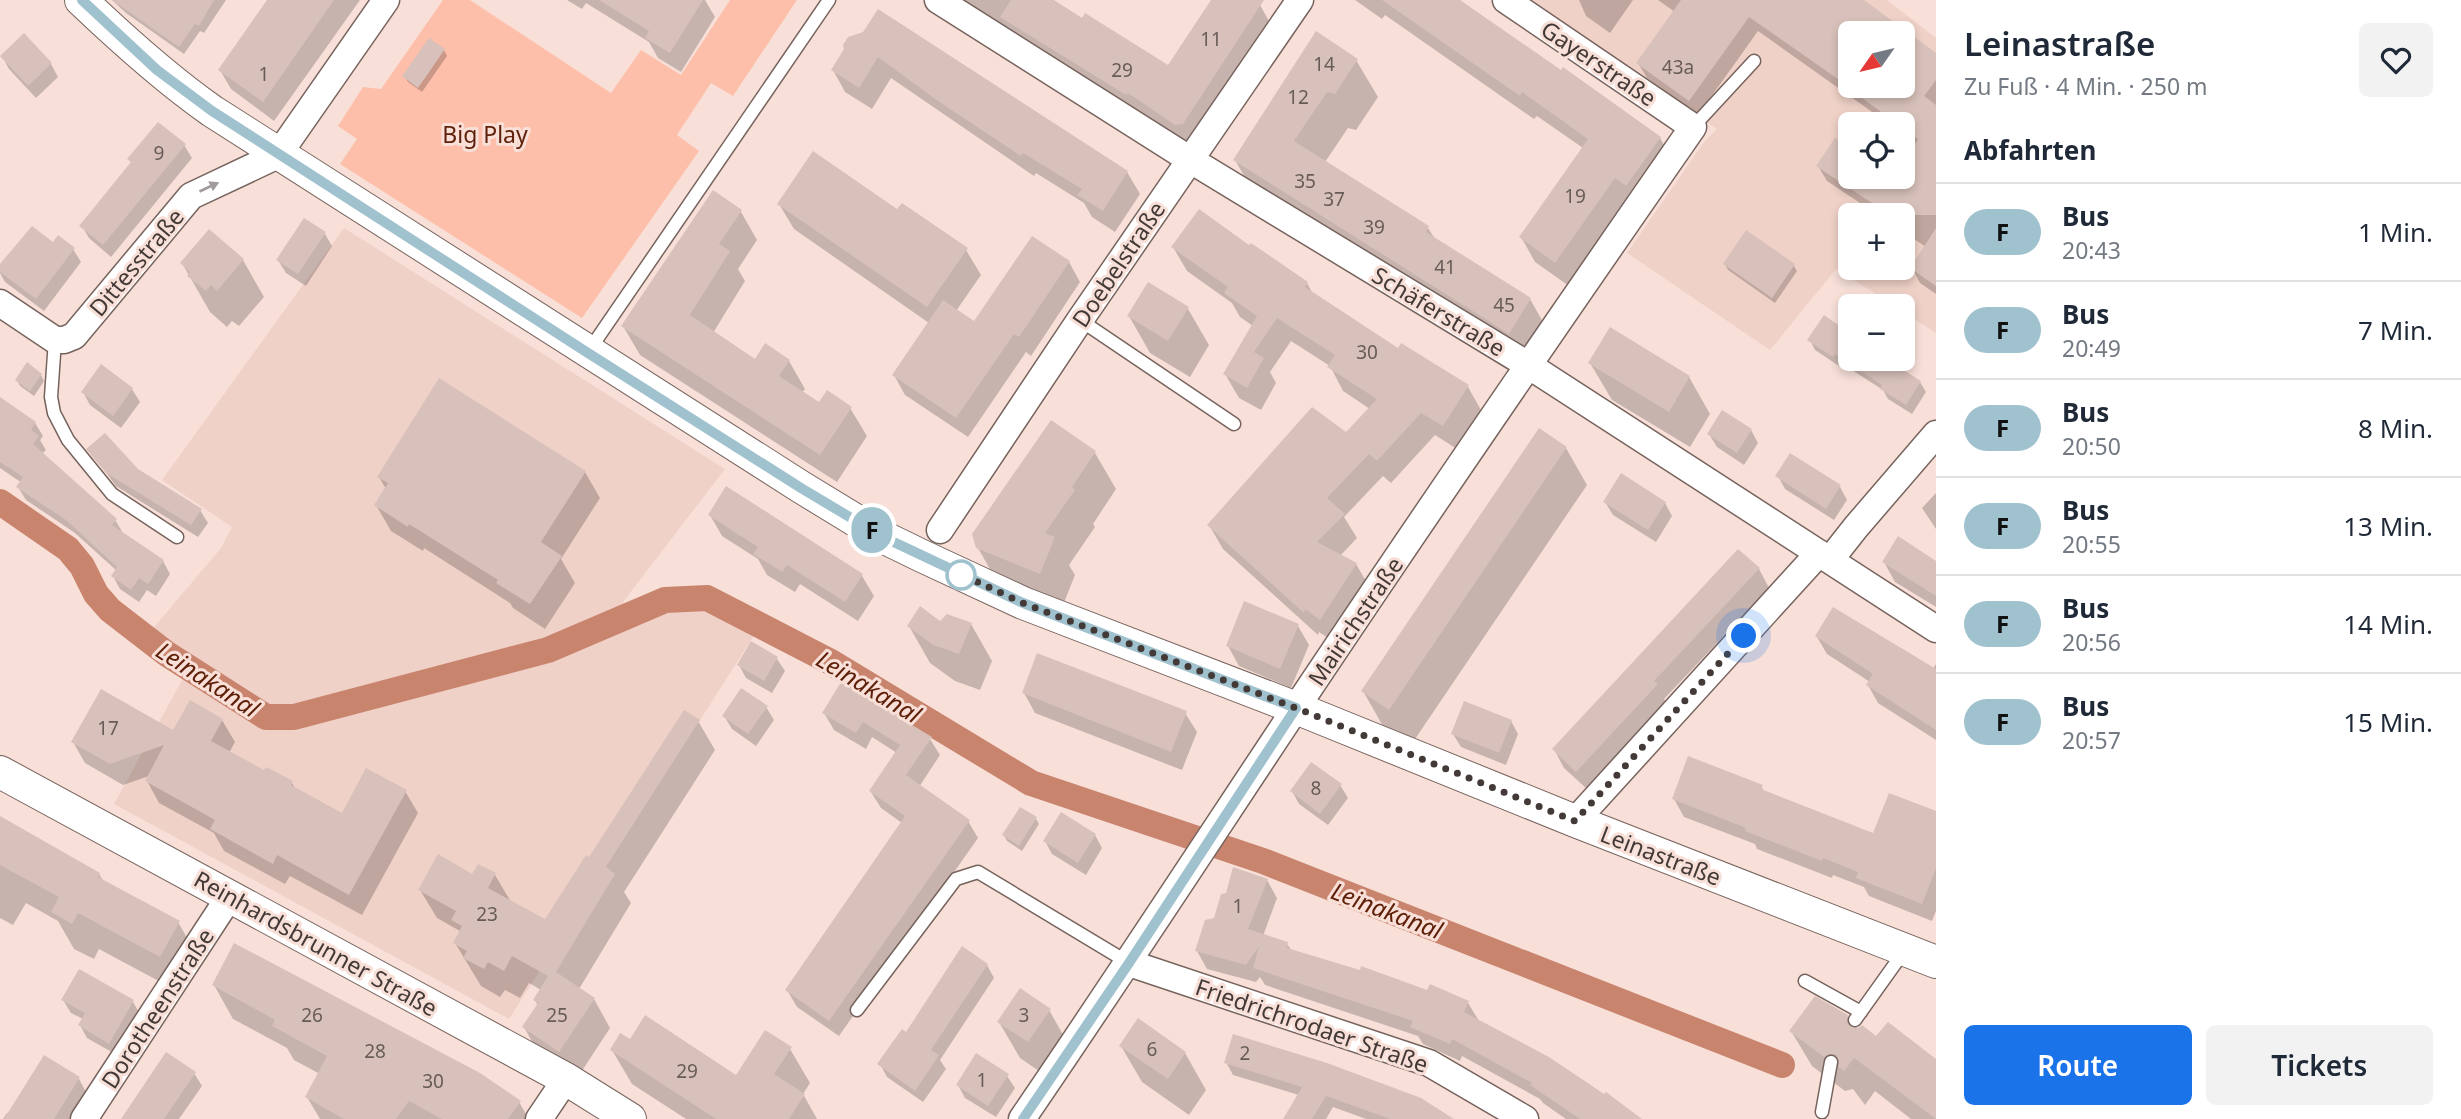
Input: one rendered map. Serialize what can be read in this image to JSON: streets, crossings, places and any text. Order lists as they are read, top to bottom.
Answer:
{
  "streets": {
    "street": [
      "Gayerstraße",
      "Dittesstraße",
      "Doebelstraße",
      "Schäferstraße",
      "Mairichstraße",
      "Leinastraße",
      "Reinhardsbrunner Straße",
      "Dorotheenstraße",
      "Friedrichrodaer Straße"
    ]
  },
  "crossings": [
    ["Gayerstraße", "Mairichstraße"],
    ["Dittesstraße", "Leinastraße"],
    ["Doebelstraße", "Schäferstraße"],
    ["Schäferstraße", "Mairichstraße"],
    ["Mairichstraße", "Leinastraße"],
    ["Mairichstraße", "Friedrichrodaer Straße"],
    ["Reinhardsbrunner Straße", "Dorotheenstraße"]
  ],
  "one_way": ["Dittesstraße"],
  "water": ["Leinakanal"],
  "parks": ["Big Play"],
  "lines": ["bus line F"],
  "house_numbers": [
    "11",
    "14",
    "43a",
    "29",
    "1",
    "12",
    "9",
    "35",
    "19",
    "37",
    "39",
    "41",
    "45",
    "30",
    "17",
    "8",
    "1",
    "23",
    "26",
    "25",
    "3",
    "6",
    "28",
    "2",
    "29",
    "1",
    "30"
  ],
  "north": "bottom left",
  "page": {
    "on_map": "F",
    "heading": [
      ["Leinastraße", "Zu Fuß · 4 Min. · 250 m"],
      "Abfahrten"
    ],
    "map_buttons": ["+", "−"],
    "list": [
      {
        "mark": "F",
        "name": "Bus",
        "note": "20:43",
        "value": "1 Min."
      },
      {
        "mark": "F",
        "name": "Bus",
        "note": "20:49",
        "value": "7 Min."
      },
      {
        "mark": "F",
        "name": "Bus",
        "note": "20:50",
        "value": "8 Min."
      },
      {
        "mark": "F",
        "name": "Bus",
        "note": "20:55",
        "value": "13 Min."
      },
      {
        "mark": "F",
        "name": "Bus",
        "note": "20:56",
        "value": "14 Min."
      },
      {
        "mark": "F",
        "name": "Bus",
        "note": "20:57",
        "value": "15 Min."
      }
    ],
    "buttons": ["Route", "Tickets"]
  }
}
